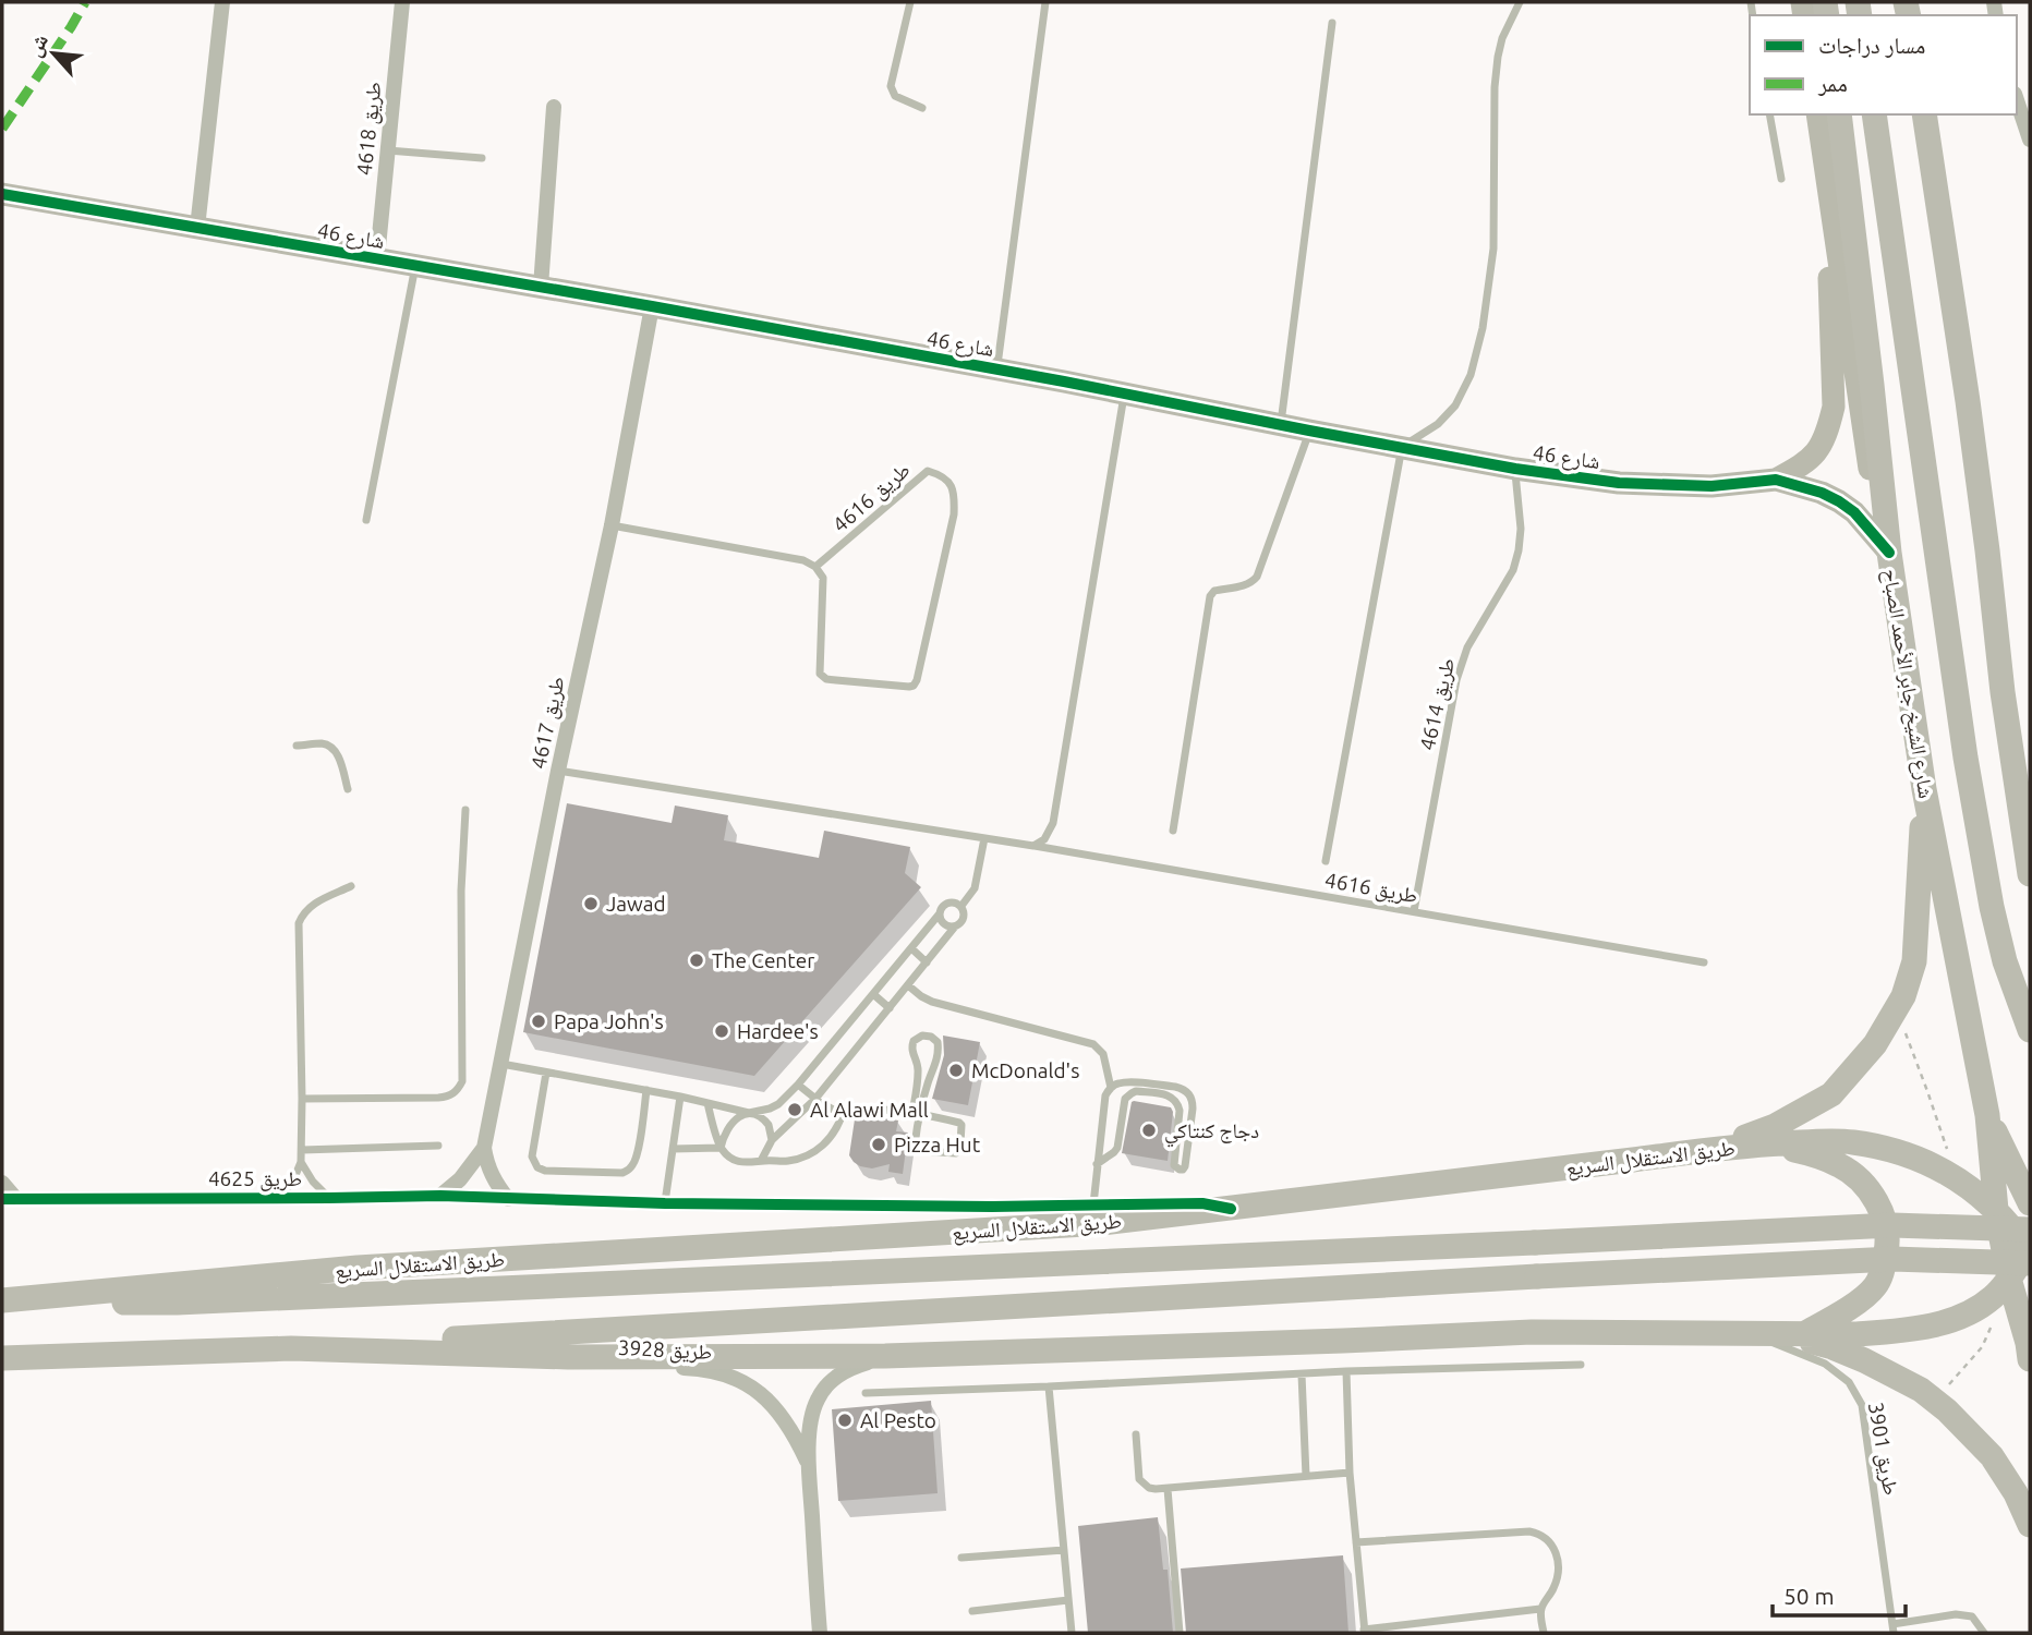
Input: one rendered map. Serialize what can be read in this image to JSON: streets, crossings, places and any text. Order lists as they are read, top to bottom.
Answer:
{
  "streets": {
    "main road": ["شارع الشيخ جابر الأحمد الصباح", "طريق الاستقلال السريع"],
    "street": [
      "طريق 4618",
      "شارع 46",
      "طريق 4617",
      "طريق 4625",
      "طريق 3928"
    ],
    "lane": ["طريق 4616", "طريق 4614", "طريق 3901"]
  },
  "crossings": [
    ["طريق 4618", "شارع 46"],
    ["شارع 46", "شارع الشيخ جابر الأحمد الصباح"],
    ["شارع 46", "طريق 4614"],
    ["شارع 46", "طريق 4617"],
    ["طريق 4616", "طريق 4614"],
    ["طريق 4616", "طريق 4617"],
    ["طريق 4617", "طريق 4625"],
    ["طريق الاستقلال السريع", "طريق 4625"]
  ],
  "places": [
    "Jawad",
    "The Center",
    "Papa John's",
    "Hardee's",
    "McDonald's",
    "Al Alawi Mall",
    "دجاج كنتاكي",
    "Pizza Hut",
    "Al Pesto"
  ],
  "legend": ["مسار دراجات", "ممر"],
  "scale_bar": "50 m",
  "north": "top left"
}
